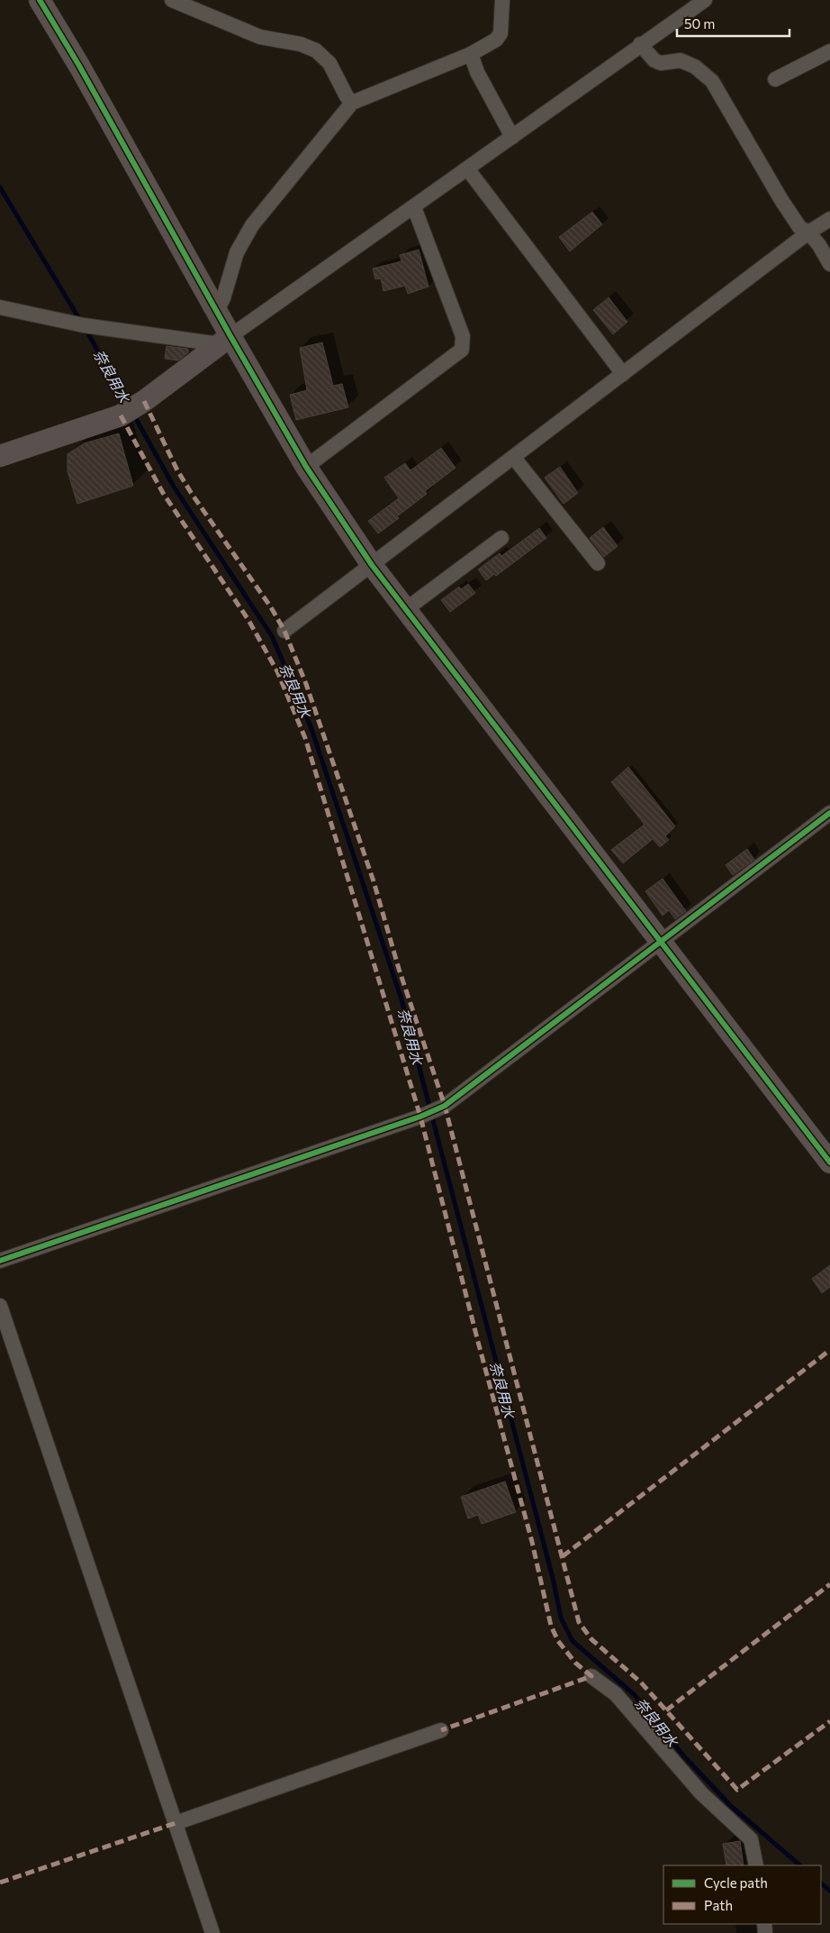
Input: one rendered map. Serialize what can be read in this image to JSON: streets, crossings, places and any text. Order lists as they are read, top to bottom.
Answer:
{
  "water": ["奈良用水"],
  "legend": ["Cycle path", "Path"],
  "scale_bar": "50 m"
}
